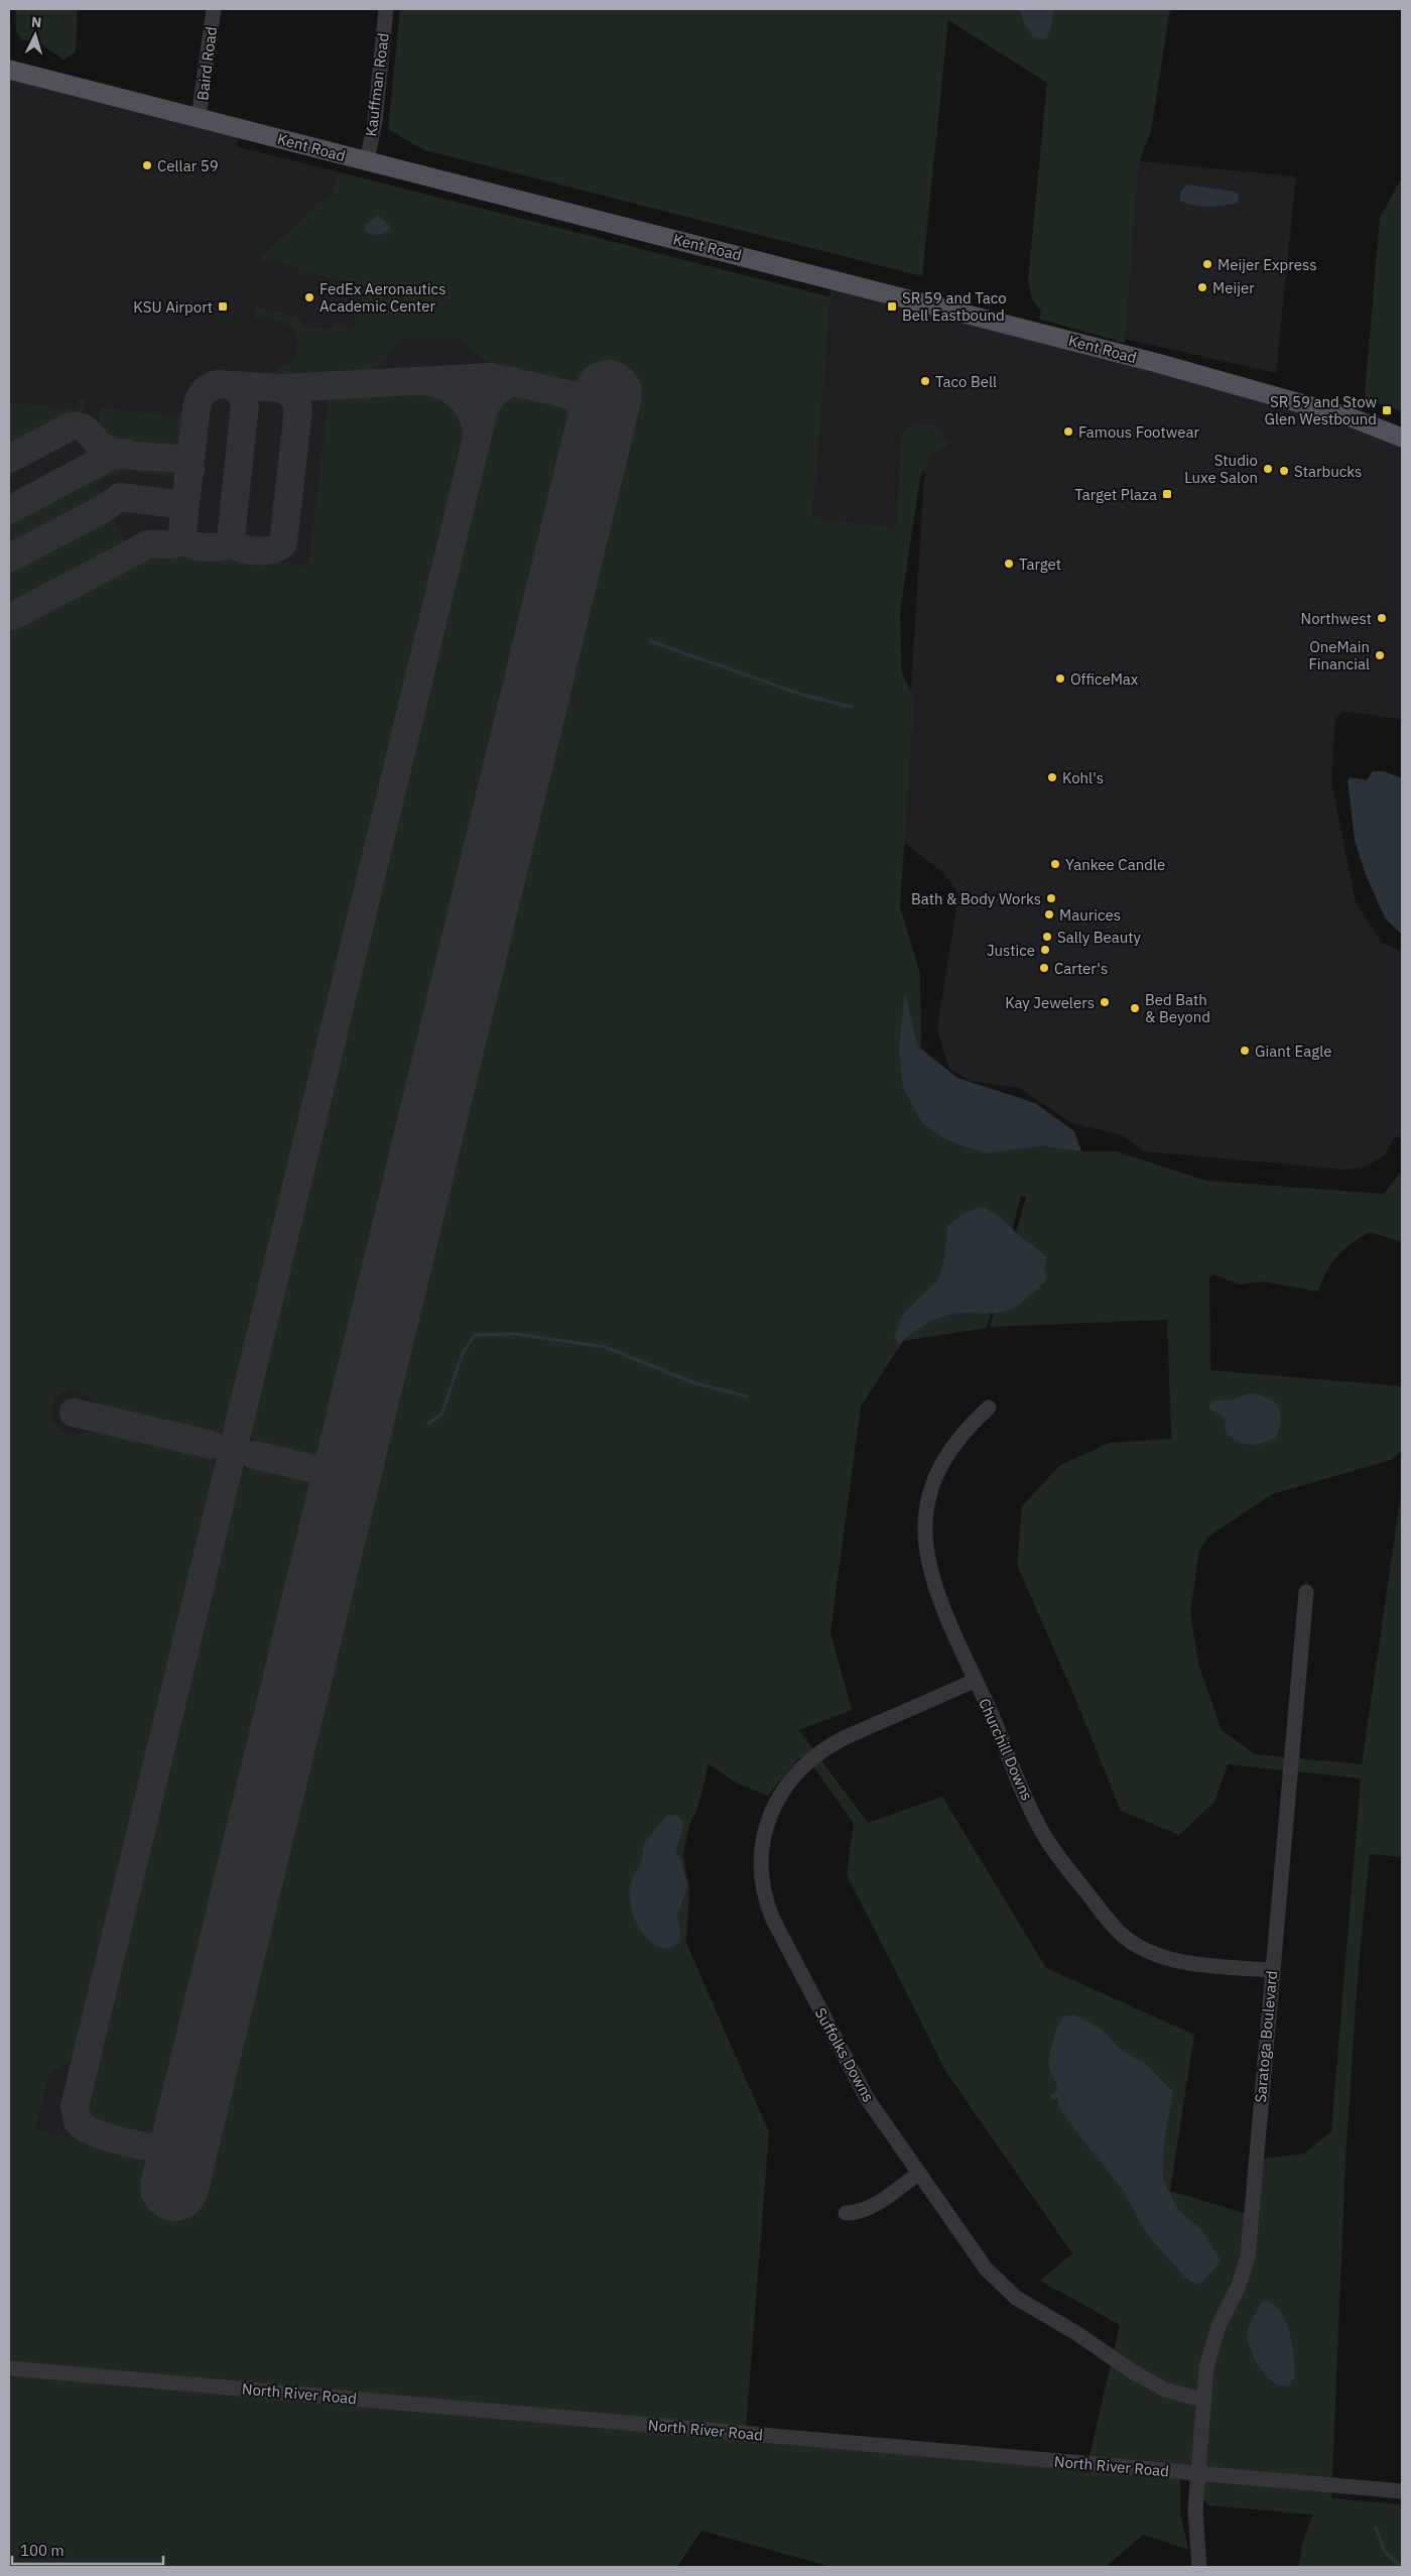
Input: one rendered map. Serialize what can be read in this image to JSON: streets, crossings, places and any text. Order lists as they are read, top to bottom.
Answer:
{
  "streets": {
    "main road": ["Kent Road"],
    "street": [
      "Baird Road",
      "Kauffman Road",
      "Churchill Downs",
      "Saratoga Boulevard",
      "Suffolks Downs",
      "North River Road"
    ]
  },
  "crossings": [
    ["Baird Road", "Kent Road"],
    ["Kauffman Road", "Kent Road"],
    ["Churchill Downs", "Saratoga Boulevard"],
    ["Churchill Downs", "Suffolks Downs"],
    ["Saratoga Boulevard", "Suffolks Downs"],
    ["Saratoga Boulevard", "North River Road"]
  ],
  "places": {
    "other": [
      "Cellar 59",
      "Meijer Express",
      "Meijer",
      "FedEx Aeronautics Academic Center",
      "Taco Bell",
      "Famous Footwear",
      "Studio Luxe Salon",
      "Starbucks",
      "Target",
      "Northwest",
      "OneMain Financial",
      "OfficeMax",
      "Kohl's",
      "Yankee Candle",
      "Bath & Body Works",
      "Maurices",
      "Sally Beauty",
      "Justice",
      "Carter's",
      "Kay Jewelers",
      "Bed Bath & Beyond",
      "Giant Eagle"
    ],
    "transit": [
      "KSU Airport",
      "SR 59 and Taco Bell Eastbound",
      "SR 59 and Stow Glen Westbound",
      "Target Plaza"
    ]
  },
  "scale_bar": "100 m",
  "north": "top"
}
